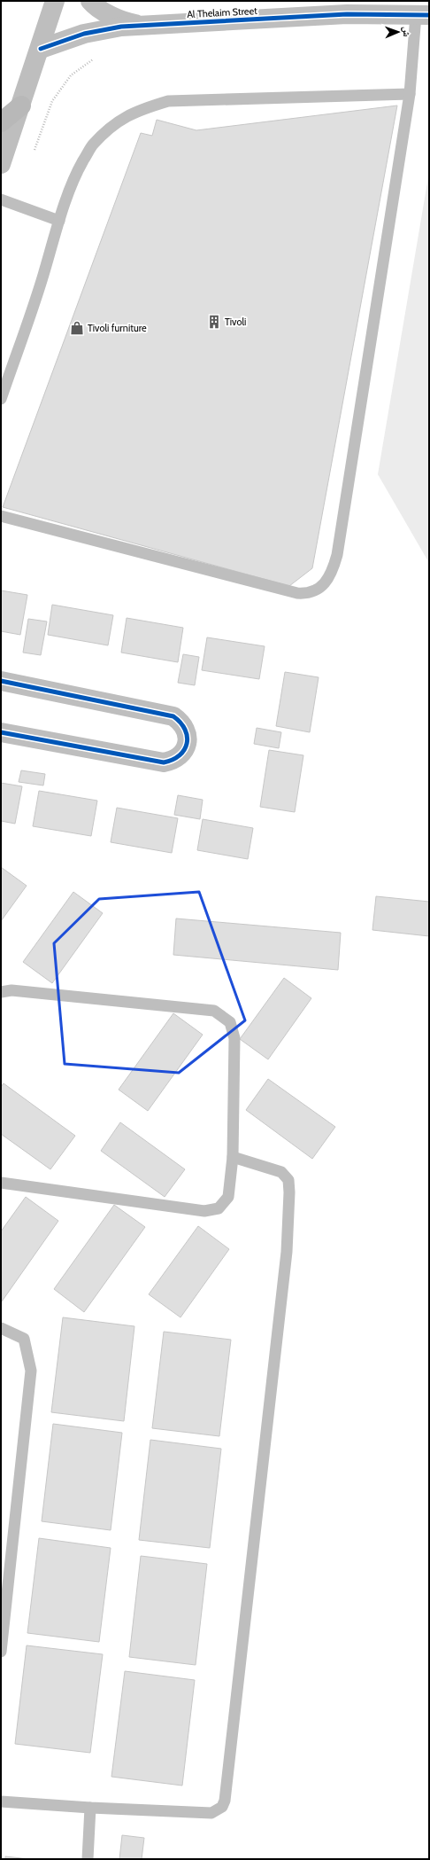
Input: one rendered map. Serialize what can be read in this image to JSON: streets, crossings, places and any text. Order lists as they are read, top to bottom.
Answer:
{
  "streets": {
    "street": ["Al Thelaim Street"]
  },
  "places": {
    "building": ["Tivoli"],
    "shop": ["Tivoli furniture"]
  },
  "north": "right"
}
